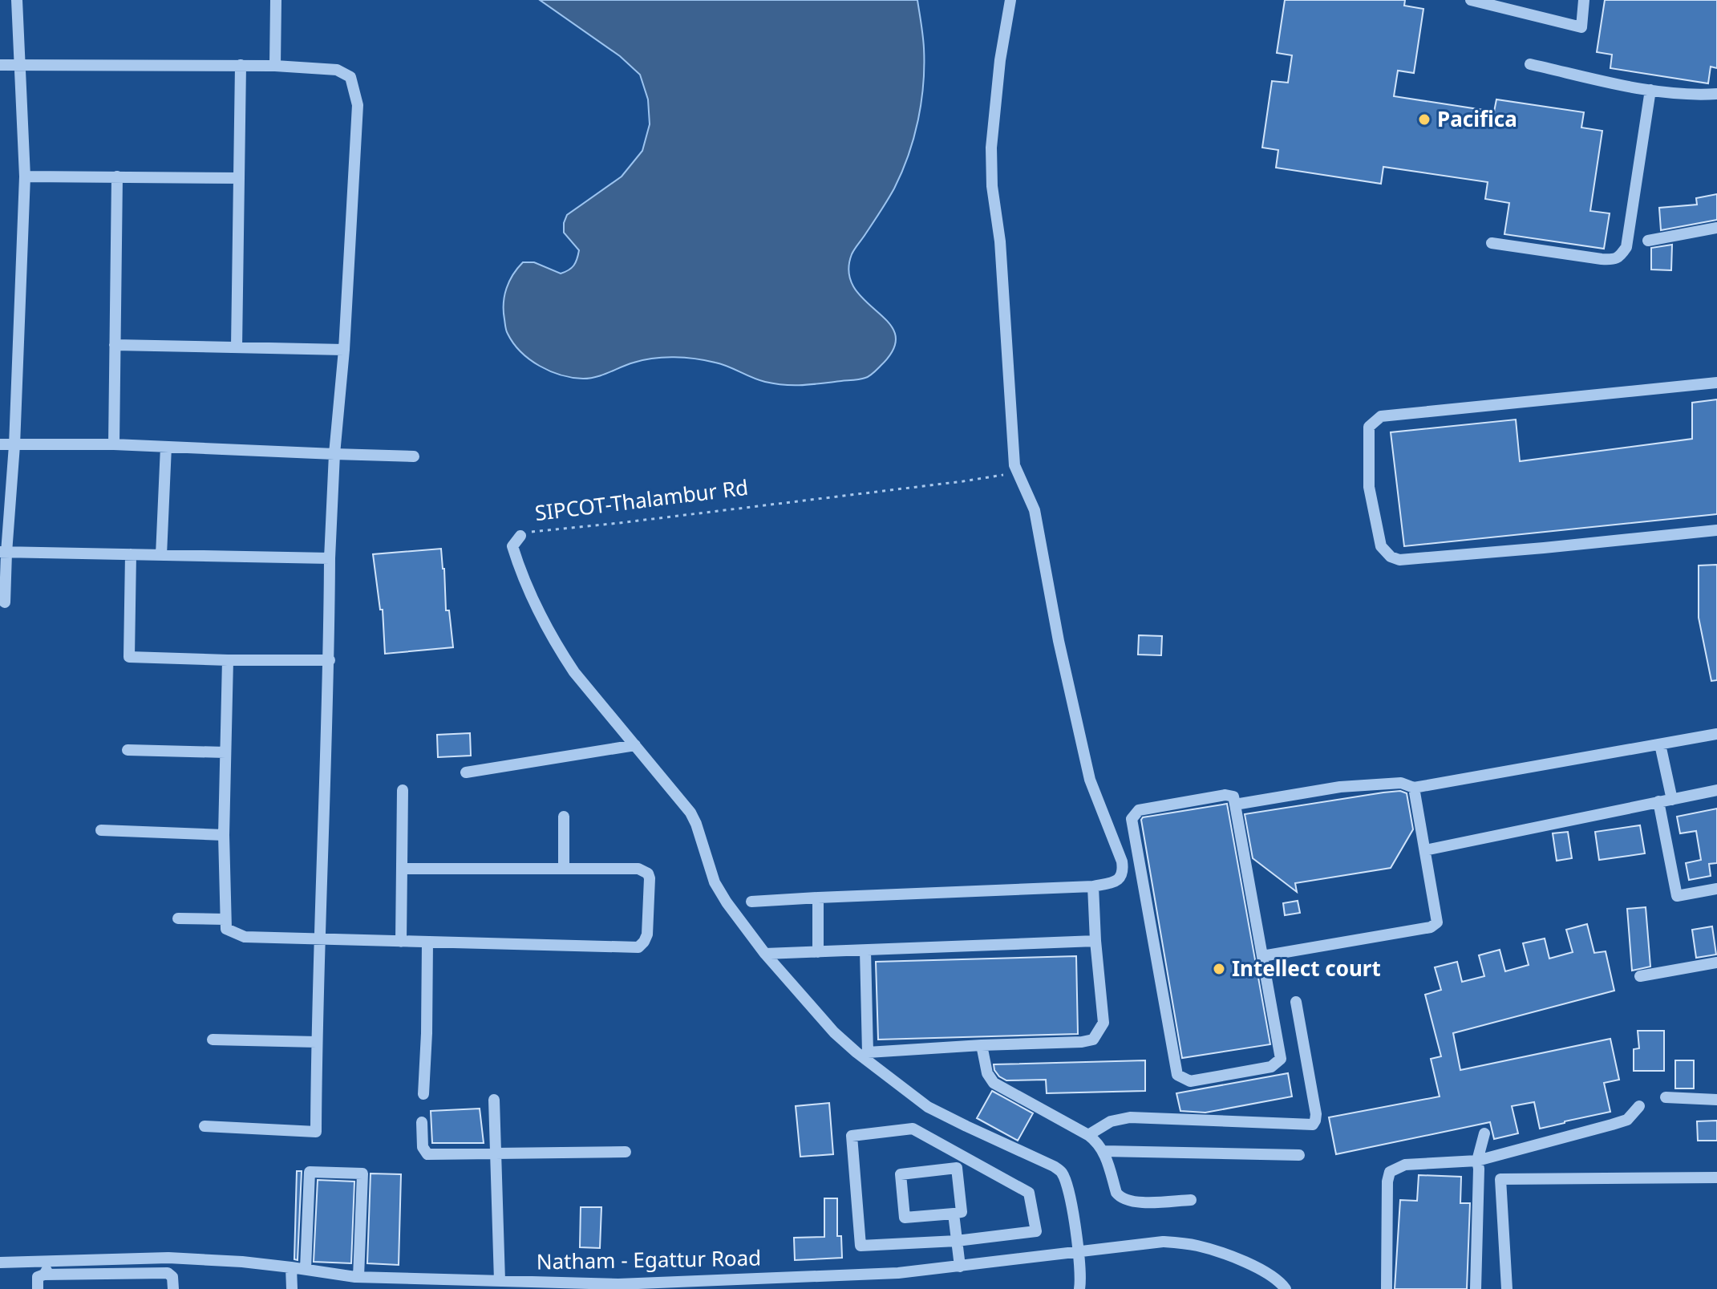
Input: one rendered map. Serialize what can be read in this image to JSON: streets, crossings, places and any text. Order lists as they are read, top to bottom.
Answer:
{
  "streets": {
    "street": ["SIPCOT-Thalambur Rd", "Natham - Egattur Road"]
  },
  "crossings": [
    ["SIPCOT-Thalambur Rd", "Natham - Egattur Road"]
  ],
  "places": ["Pacifica", "Intellect court"]
}
